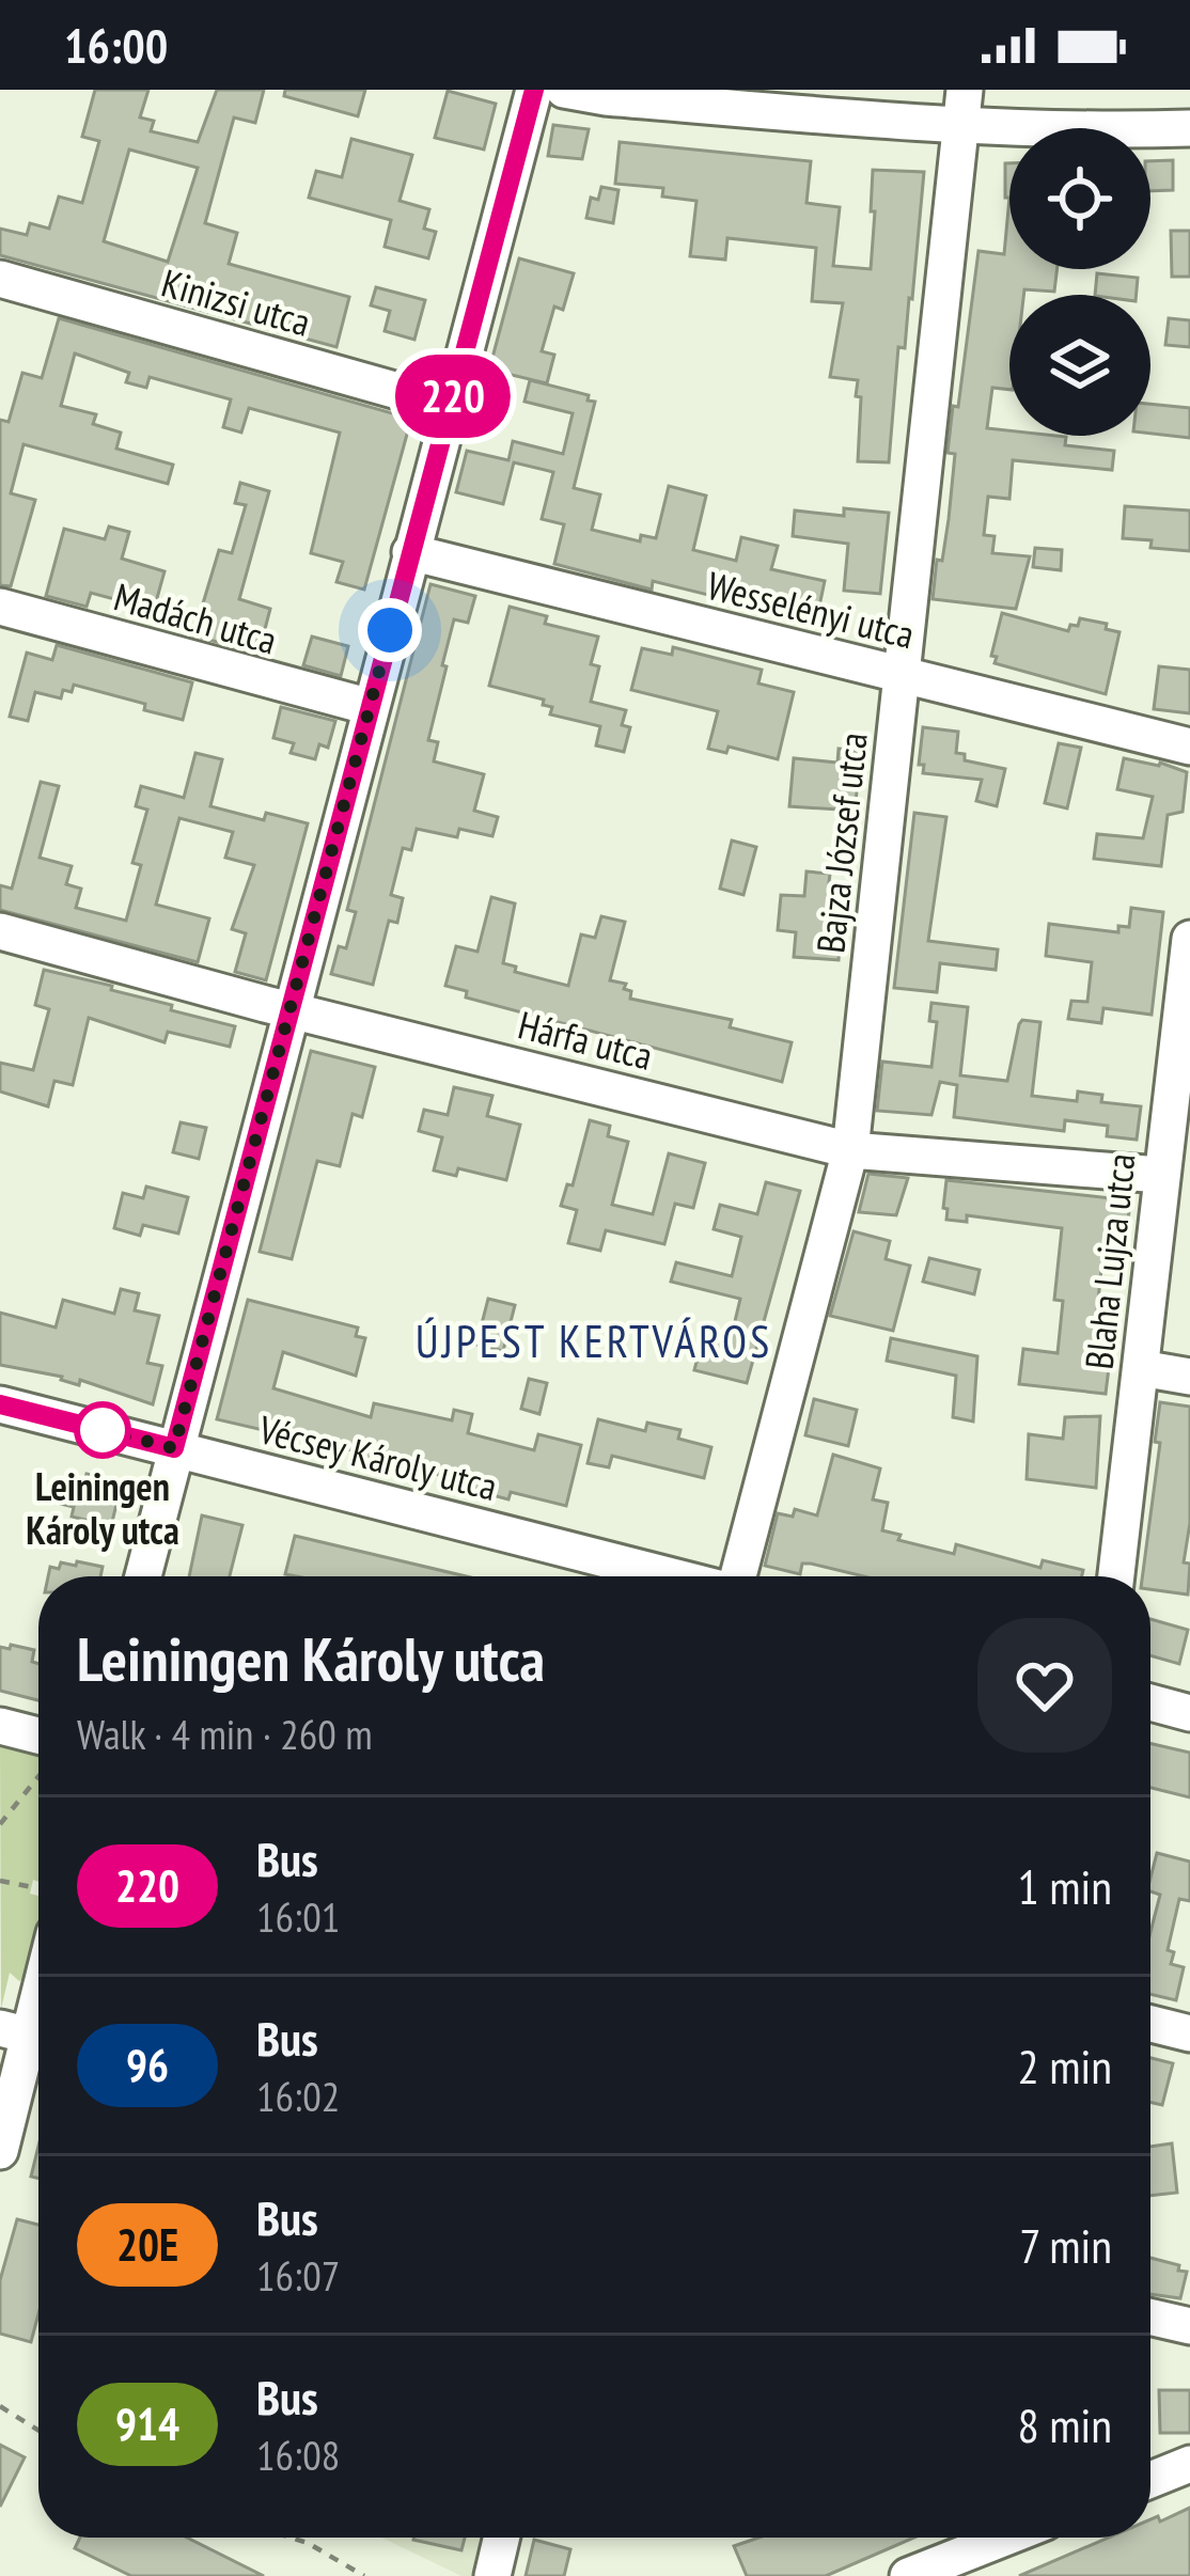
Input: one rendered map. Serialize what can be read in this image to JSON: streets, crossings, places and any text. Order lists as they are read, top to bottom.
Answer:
{
  "streets": {
    "street": [
      "Kinizsi utca",
      "Wesselényi utca",
      "Madách utca",
      "Bajza József utca",
      "Hárfa utca",
      "Blaha Lujza utca",
      "Vécsey Károly utca"
    ]
  },
  "crossings": [
    ["Wesselényi utca", "Bajza József utca"],
    ["Bajza József utca", "Hárfa utca"],
    ["Hárfa utca", "Blaha Lujza utca"]
  ],
  "districts": ["ÚJPEST KERTVÁROS"],
  "places": ["Leiningen Károly utca"],
  "lines": ["bus line 220"],
  "page": {
    "status": "16:00",
    "on_map": "220",
    "heading": ["Leiningen Károly utca", "Walk · 4 min · 260 m"],
    "list": [
      {
        "mark": "220",
        "name": "Bus",
        "note": "16:01",
        "value": "1 min"
      },
      {
        "mark": "96",
        "name": "Bus",
        "note": "16:02",
        "value": "2 min"
      },
      {
        "mark": "20E",
        "name": "Bus",
        "note": "16:07",
        "value": "7 min"
      },
      {
        "mark": "914",
        "name": "Bus",
        "note": "16:08",
        "value": "8 min"
      }
    ]
  }
}
